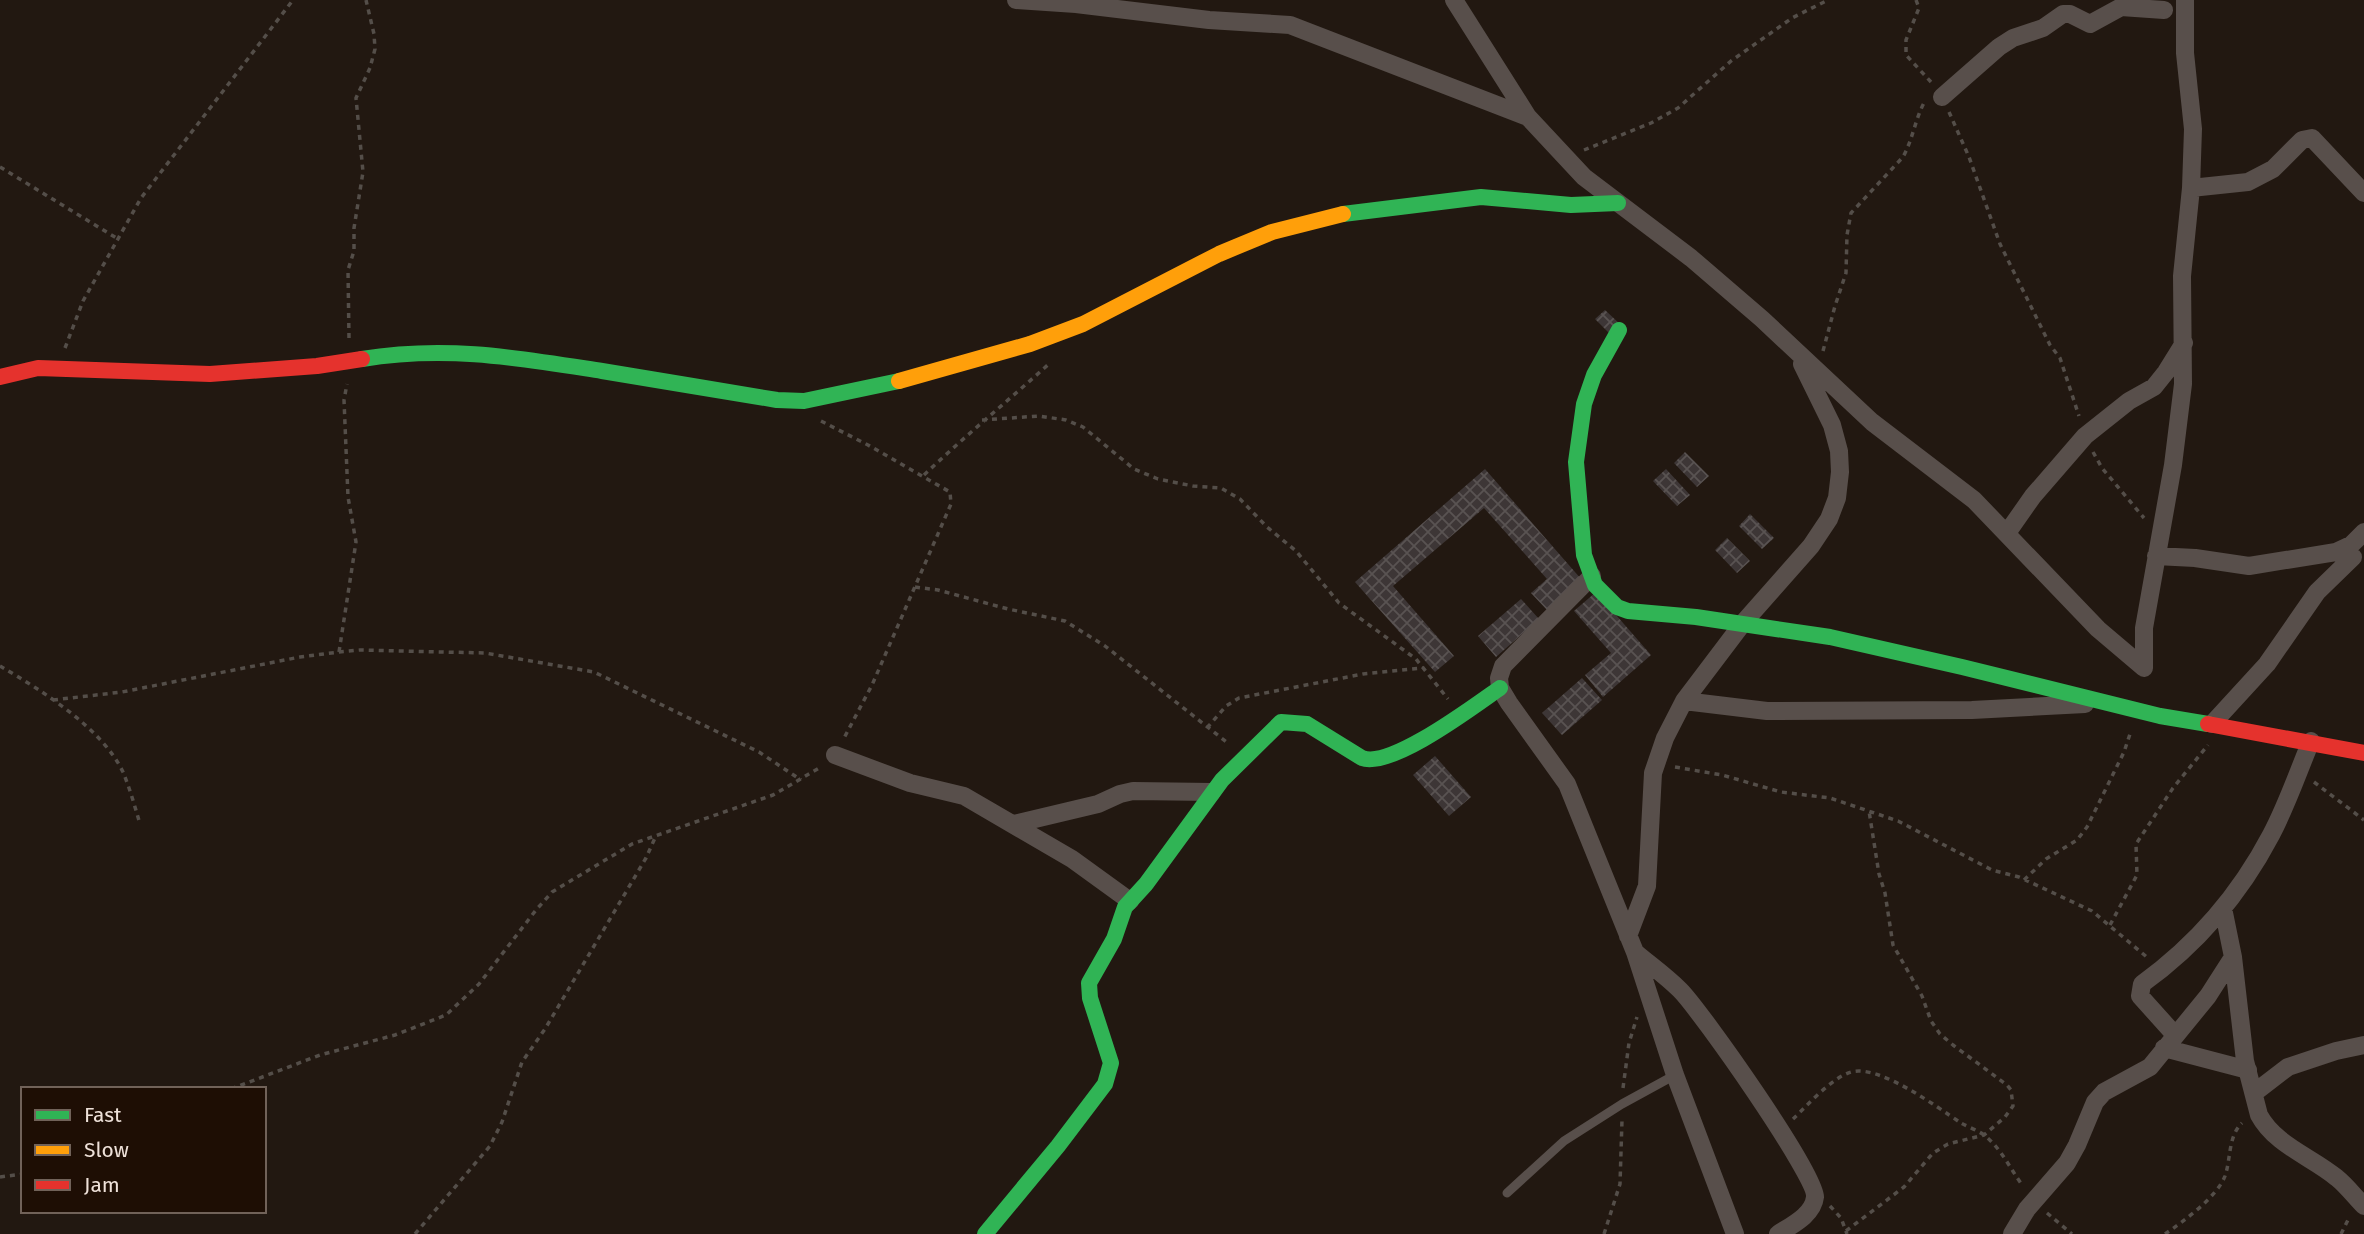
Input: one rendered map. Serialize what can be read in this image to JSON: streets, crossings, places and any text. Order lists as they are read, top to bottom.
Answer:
{
  "legend": ["Fast", "Slow", "Jam"]
}
